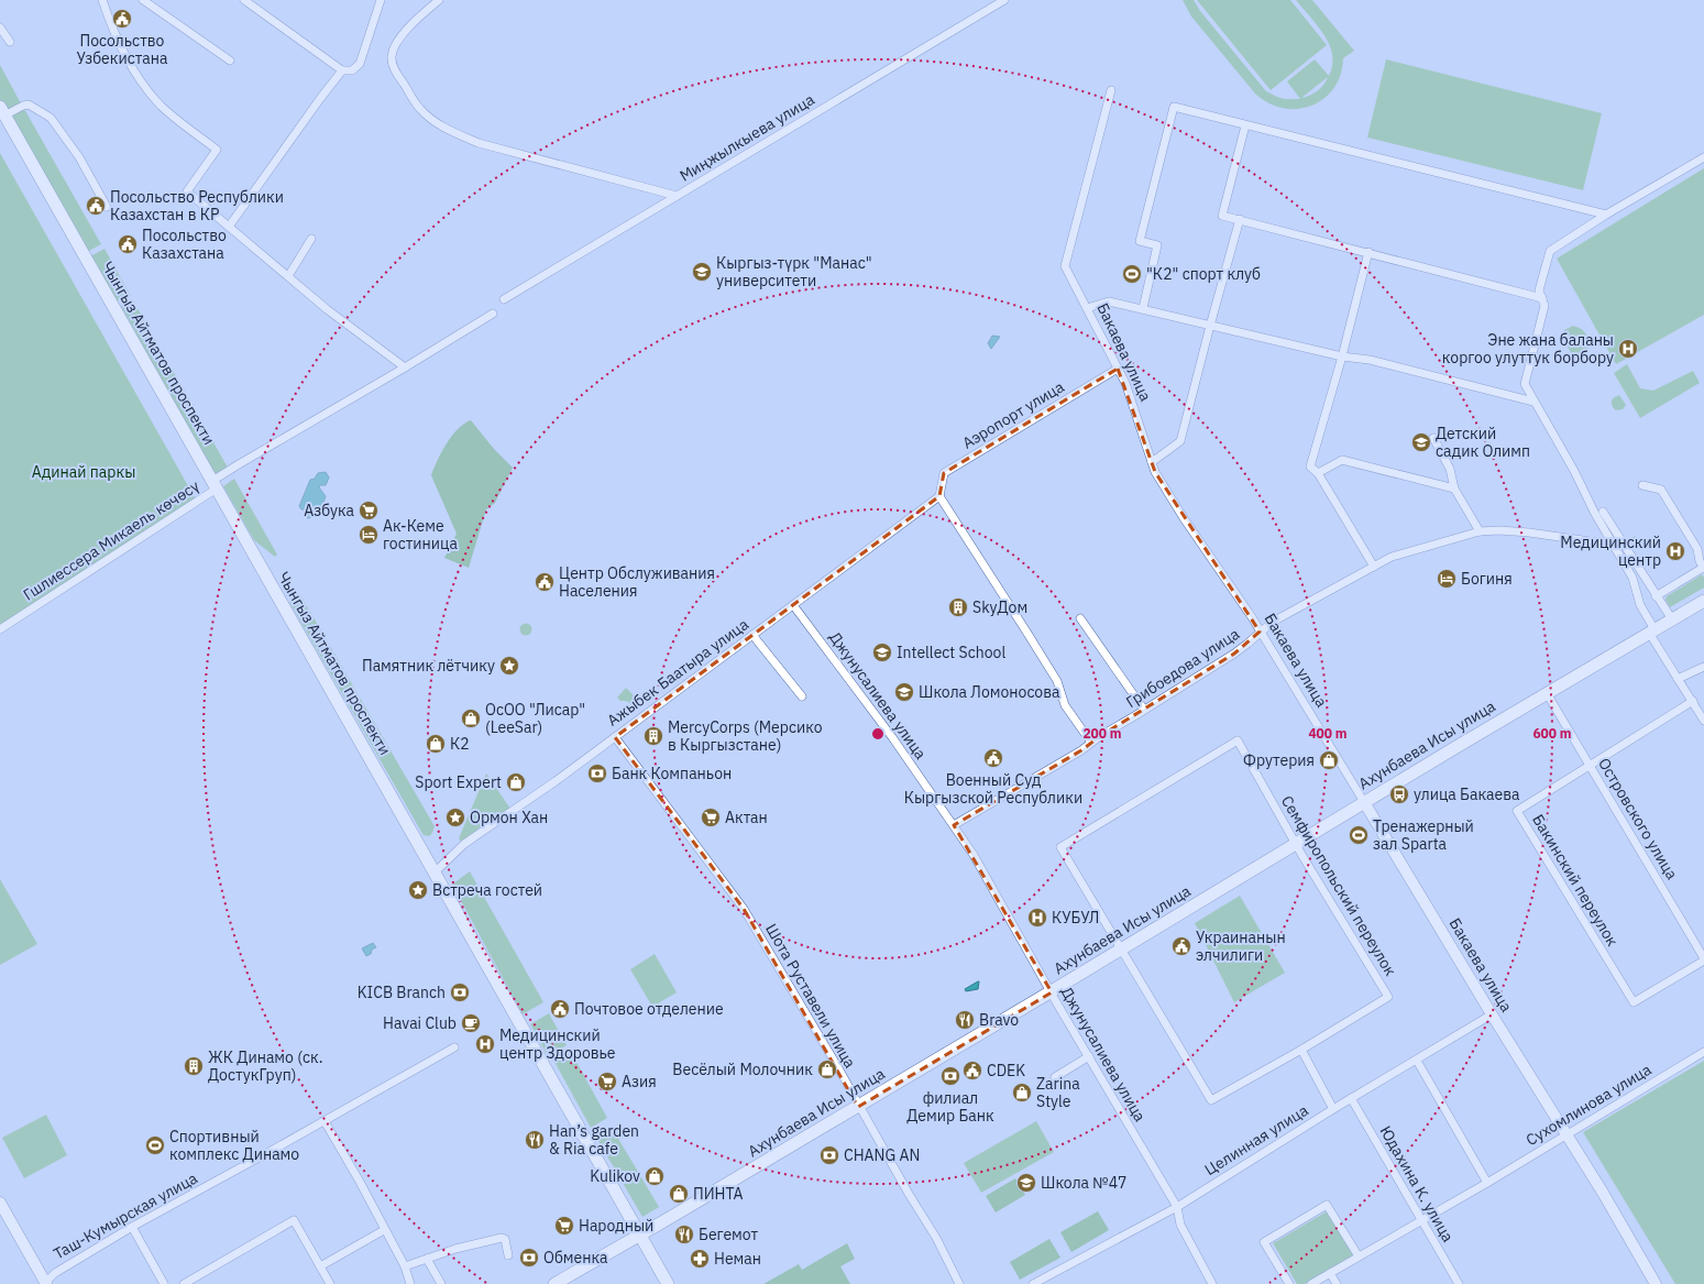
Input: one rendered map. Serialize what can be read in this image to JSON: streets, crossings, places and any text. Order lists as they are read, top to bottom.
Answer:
{
  "streets": {
    "main road": ["Бакаева улица", "Чынгыз Айтматов проспекти", "Ахунбаева Исы улица"],
    "street": [
      "Миңжылкыева улица",
      "Аэропорт улица",
      "Гшлиессера Микаель көчөсү",
      "Грибоедова улица",
      "Ажыбек Баатыра улица",
      "Джунусалиева улица",
      "Островского улица",
      "Бакинский переулок",
      "Семфиропольский переулок",
      "Шота Руставели улица",
      "Сухомлинова улица",
      "Целинная улица",
      "Юдахина К. улица",
      "Таш-Кумырская улица"
    ]
  },
  "crossings": [
    ["Бакаева улица", "Аэропорт улица"],
    ["Бакаева улица", "Грибоедова улица"],
    ["Бакаева улица", "Ахунбаева Исы улица"],
    ["Бакаева улица", "Сухомлинова улица"],
    ["Бакаева улица", "Целинная улица"],
    ["Чынгыз Айтматов проспекти", "Гшлиессера Микаель көчөсү"],
    ["Чынгыз Айтматов проспекти", "Ажыбек Баатыра улица"],
    ["Чынгыз Айтматов проспекти", "Ахунбаева Исы улица"],
    ["Аэропорт улица", "Ажыбек Баатыра улица"],
    ["Грибоедова улица", "Джунусалиева улица"],
    ["Ажыбек Баатыра улица", "Джунусалиева улица"],
    ["Ажыбек Баатыра улица", "Шота Руставели улица"],
    ["Джунусалиева улица", "Ахунбаева Исы улица"],
    ["Джунусалиева улица", "Целинная улица"],
    ["Ахунбаева Исы улица", "Островского улица"],
    ["Ахунбаева Исы улица", "Семфиропольский переулок"],
    ["Ахунбаева Исы улица", "Шота Руставели улица"],
    ["Островского улица", "Бакинский переулок"],
    ["Сухомлинова улица", "Юдахина К. улица"],
    ["Целинная улица", "Юдахина К. улица"]
  ],
  "parks": ["Адинай паркы"],
  "places": {
    "public building": [
      "Посольство Узбекистана",
      "Посольство Республики Казахстан в КР",
      "Посольство Казахстана",
      "Центр Обслуживания Населения",
      "Военный Суд Кыргызской Республики",
      "Украинанын элчилиги",
      "Почтовое отделение",
      "CDEK"
    ],
    "school or university": [
      "Кыргыз-түрк \"Манас\" университети",
      "Детский садик Олимп",
      "Intellect School",
      "Школа Ломоносова",
      "Школа №47"
    ],
    "sports": ["\"К2\" спорт клуб", "Тренажерный зал Sparta", "Спортивный комплекс Динамо"],
    "hospital": [
      "Эне жана баланы коргоо улуттук борбору",
      "Медицинский центр",
      "КУБУЛ",
      "Медицинский центр Здоровье"
    ],
    "supermarket": [
      "Азбука",
      "Актан",
      "Азия",
      "Народный"
    ],
    "hotel": ["Ак-Кеме гостиница", "Богиня"],
    "building": ["SkyДом", "MercyCorps (Мерсико в Кыргызстане)", "ЖК Динамо (ск. ДостукГруп)"],
    "place": ["Памятник лётчику", "Ормон Хан", "Встреча гостей"],
    "shop": [
      "ОсОО \"Лисар\" (LeeSar)",
      "К2",
      "Фрутерия",
      "Sport Expert",
      "Весёлый Молочник",
      "Zarina Style",
      "Kulikov",
      "ПИНТА"
    ],
    "bank": [
      "Банк Компаньон",
      "KICB Branch",
      "филиал Демир Банк",
      "CHANG AN",
      "Обменка"
    ],
    "bus stop": ["улица Бакаева"],
    "restaurant": ["Bravo", "Han’s garden & Ria cafe", "Бегемот"],
    "cafe": ["Havai Club"],
    "pharmacy": ["Неман"]
  },
  "rings": ["200 m", "400 m", "600 m"]
}
